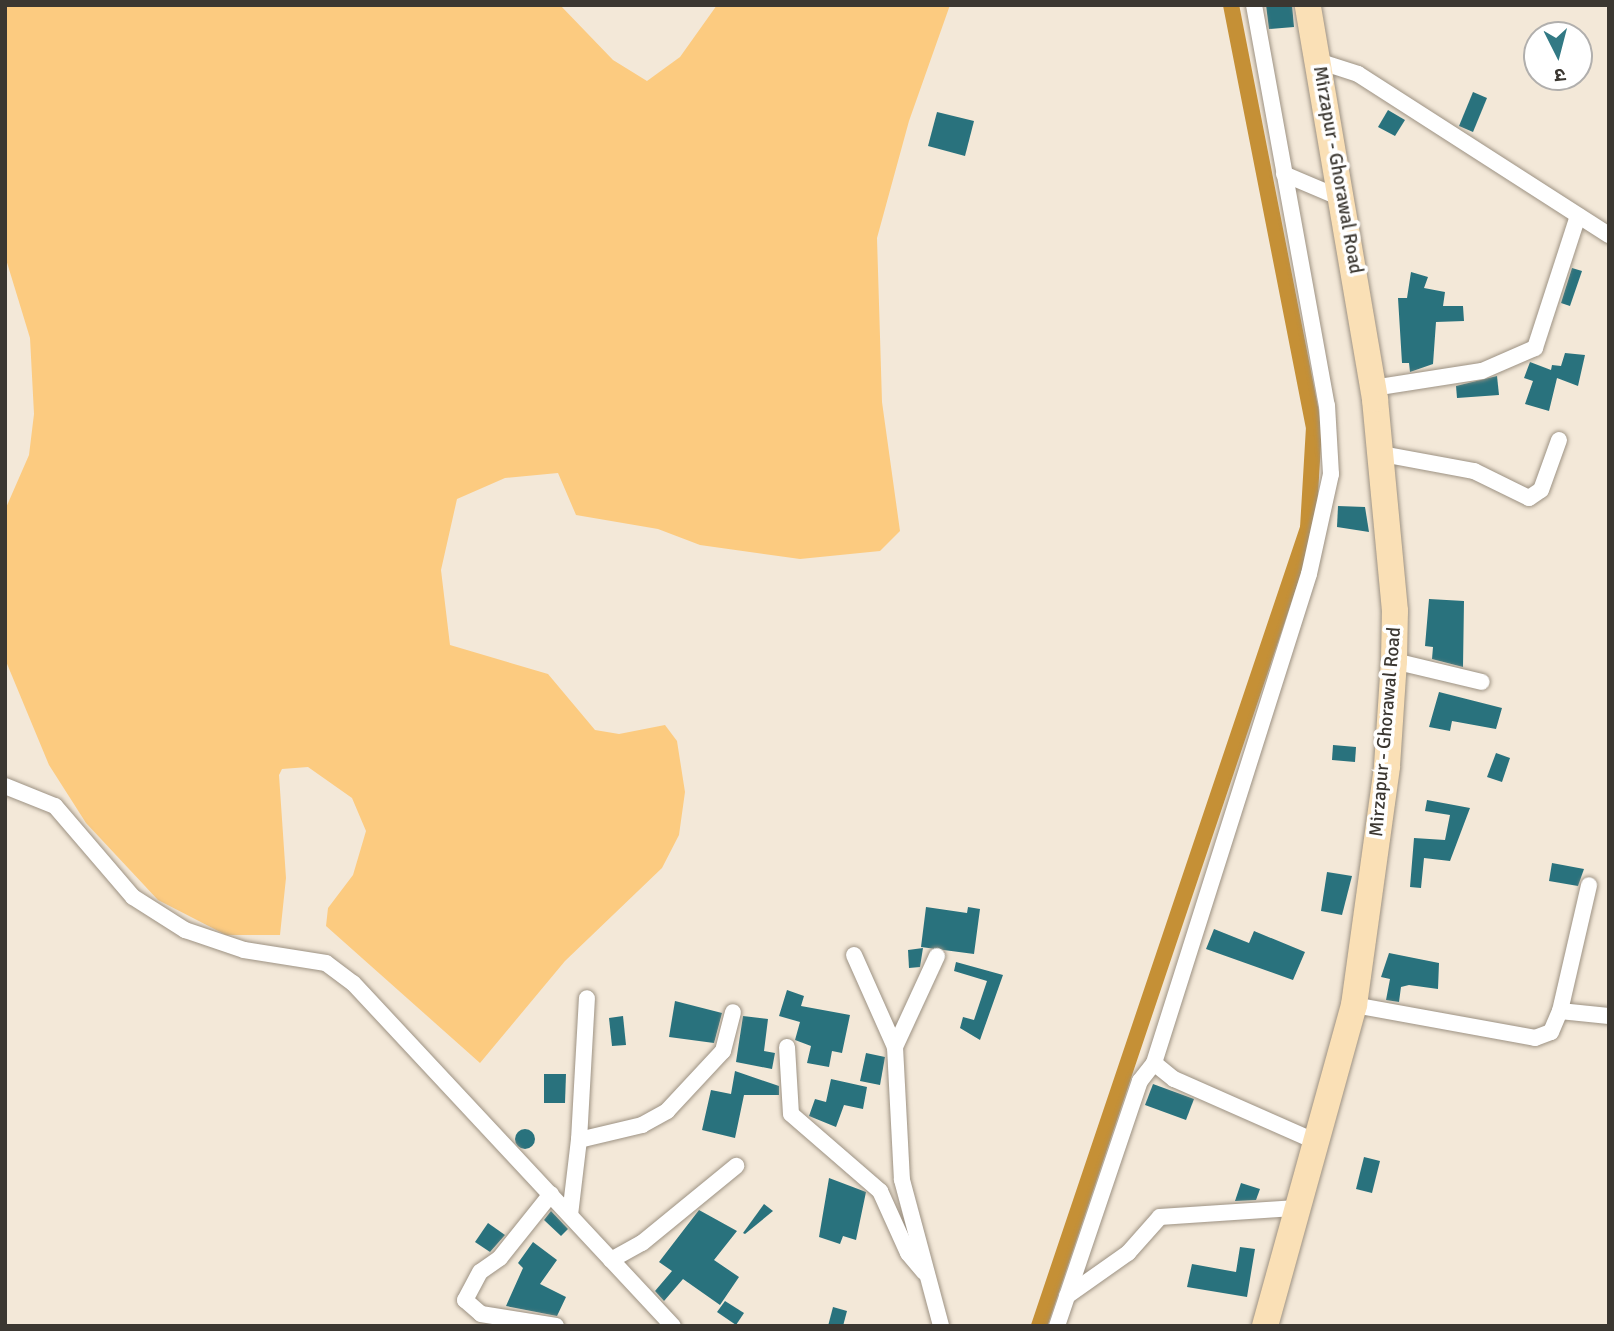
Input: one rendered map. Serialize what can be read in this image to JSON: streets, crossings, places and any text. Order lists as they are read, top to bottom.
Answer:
{
  "streets": {
    "main road": ["Mirzapur - Ghorawal Road"]
  },
  "north": "bottom"
}
